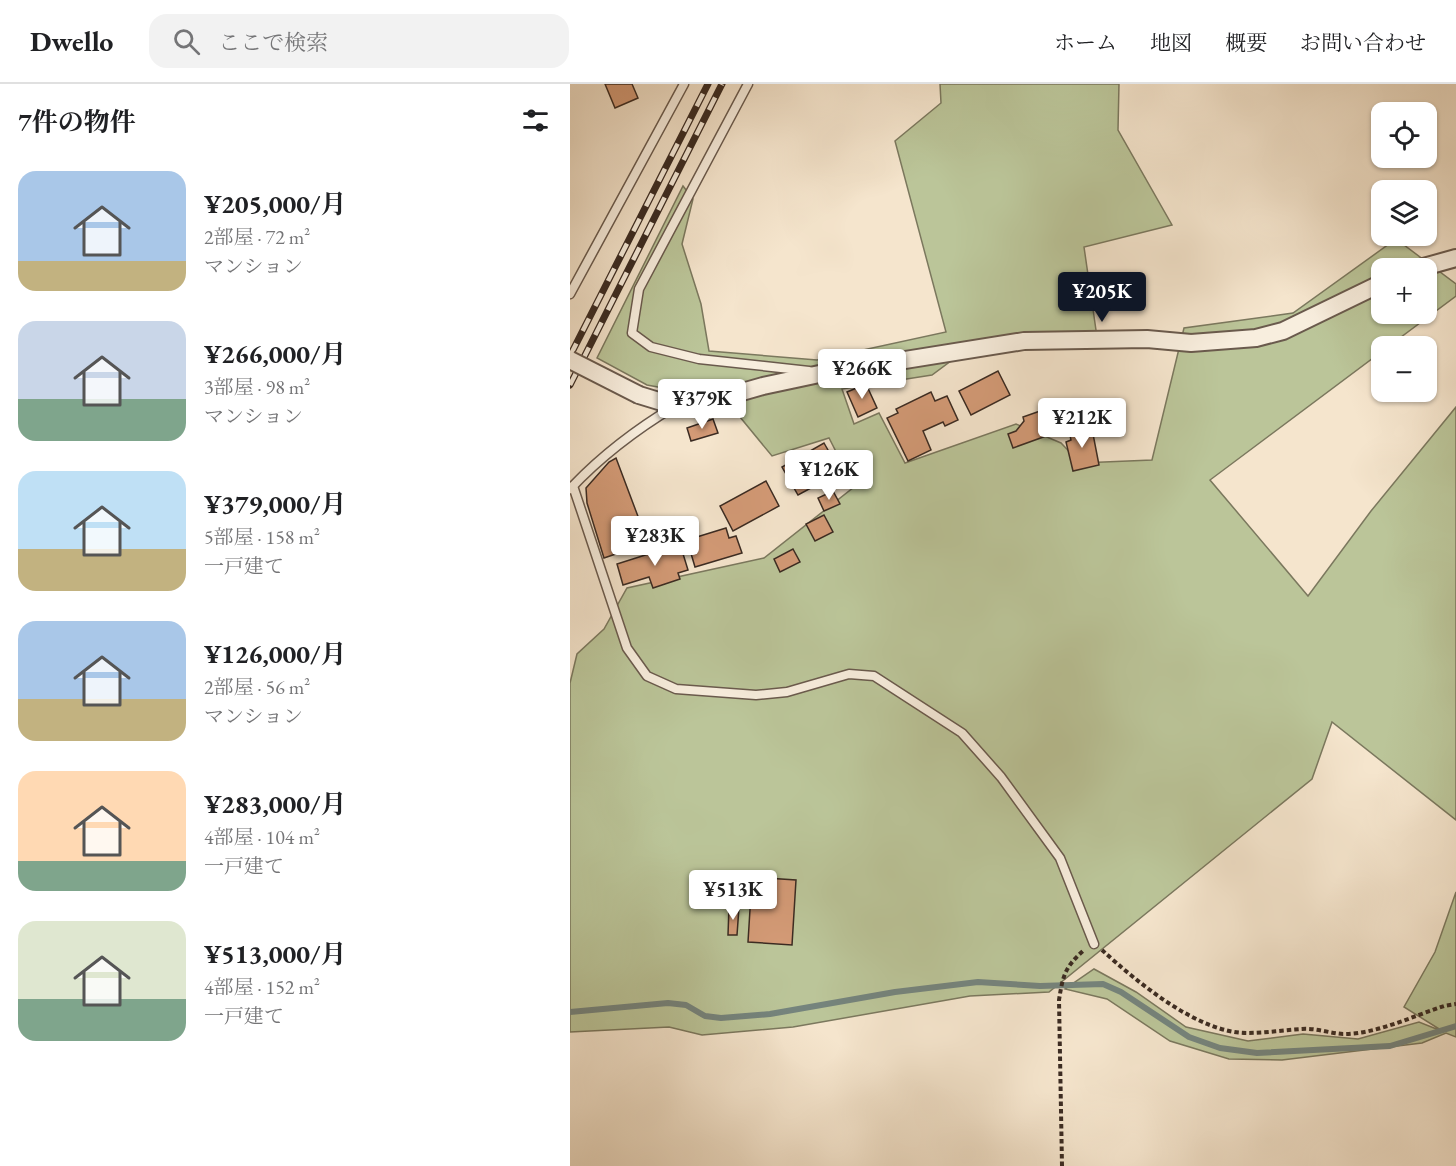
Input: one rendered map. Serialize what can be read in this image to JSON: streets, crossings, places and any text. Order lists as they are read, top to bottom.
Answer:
{
  "page": {
    "header": "Dwello",
    "search": "ここで検索",
    "nav": [
      "ホーム",
      "地図",
      "概要",
      "お問い合わせ"
    ],
    "heading": "7件の物件",
    "map_buttons": ["+", "−"],
    "list": [
      {
        "name": "¥205,000/月",
        "note": "2部屋 · 72 m² · マンション"
      },
      {
        "name": "¥266,000/月",
        "note": "3部屋 · 98 m² · マンション"
      },
      {
        "name": "¥379,000/月",
        "note": "5部屋 · 158 m² · 一戸建て"
      },
      {
        "name": "¥126,000/月",
        "note": "2部屋 · 56 m² · マンション"
      },
      {
        "name": "¥283,000/月",
        "note": "4部屋 · 104 m² · 一戸建て"
      },
      {
        "name": "¥513,000/月",
        "note": "4部屋 · 152 m² · 一戸建て"
      }
    ],
    "price": [
      "¥205K",
      "¥266K",
      "¥379K",
      "¥212K",
      "¥126K",
      "¥283K",
      "¥513K"
    ]
  }
}
